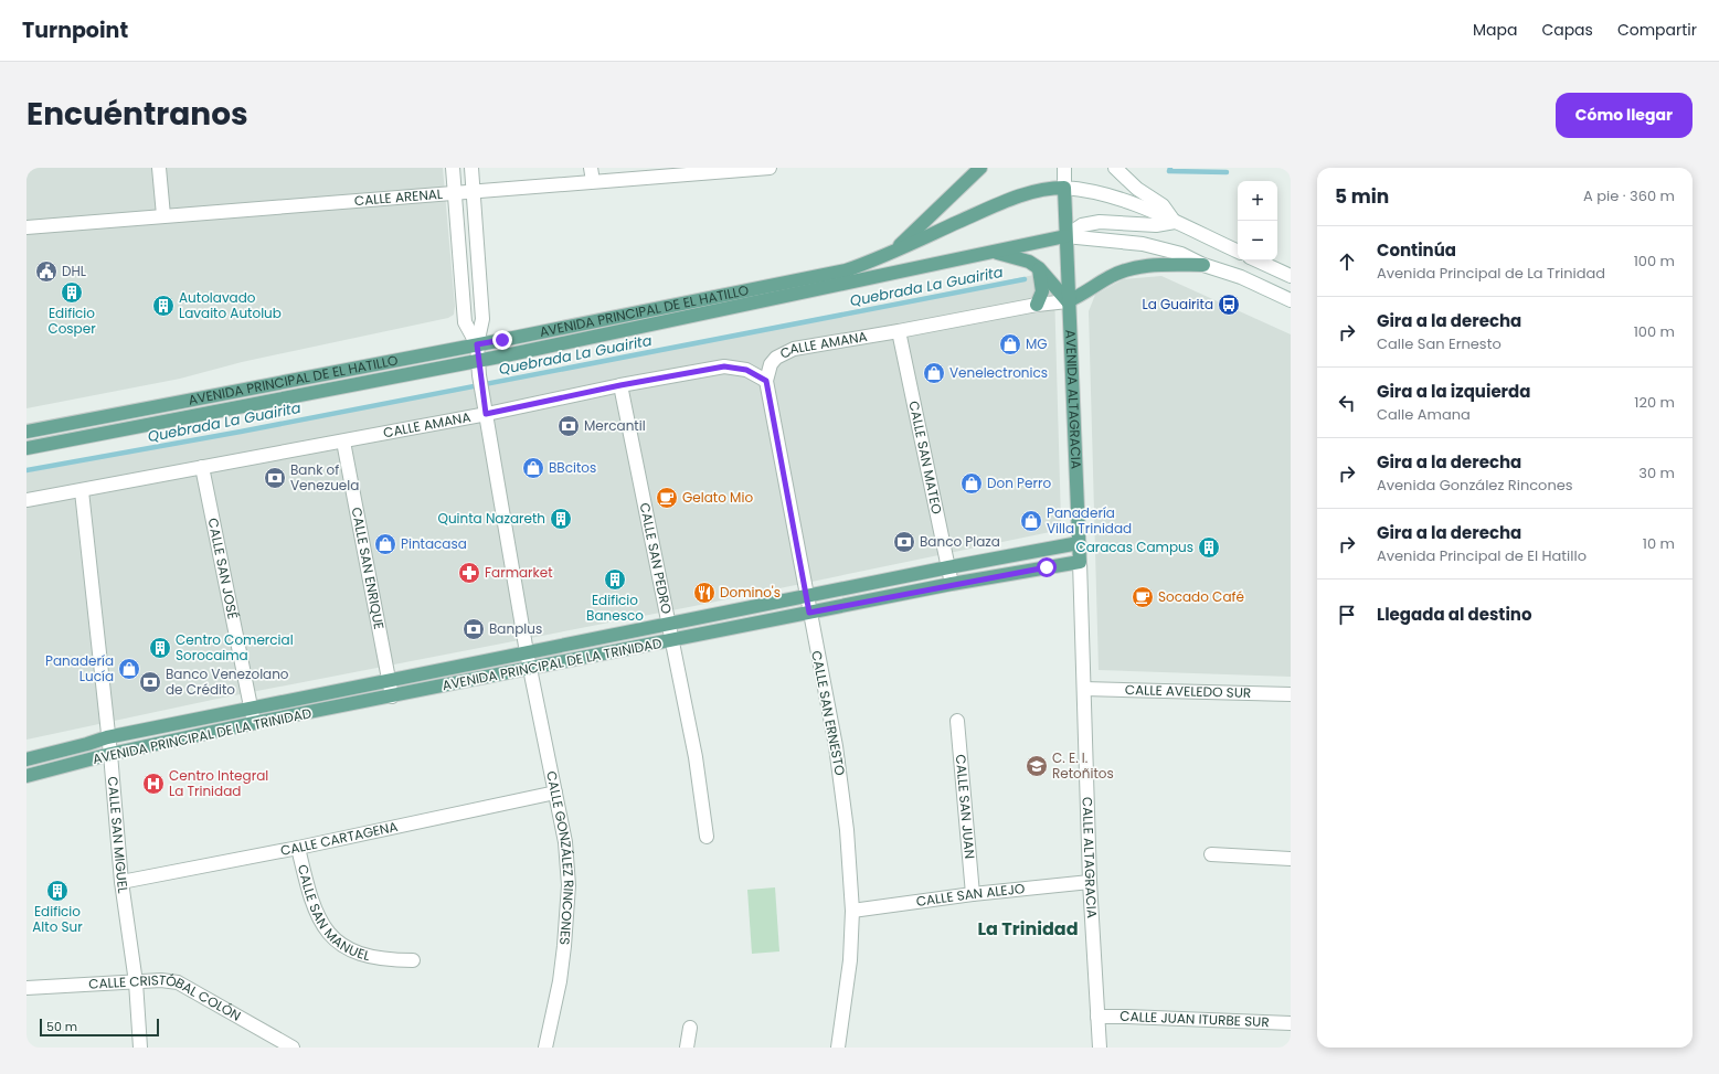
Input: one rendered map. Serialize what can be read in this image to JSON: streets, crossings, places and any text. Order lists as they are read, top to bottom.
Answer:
{
  "streets": {
    "main road": ["AVENIDA PRINCIPAL DE EL HATILLO", "AVENIDA ALTAGRACIA", "AVENIDA PRINCIPAL DE LA TRINIDAD"],
    "street": [
      "CALLE ARENAL",
      "CALLE AMANA",
      "CALLE SAN MATEO",
      "CALLE SAN PEDRO",
      "CALLE SAN JOSÉ",
      "CALLE SAN ENRIQUE",
      "CALLE AVELEDO SUR",
      "CALLE SAN ERNESTO",
      "CALLE SAN JUAN",
      "CALLE SAN MIGUEL",
      "CALLE CARTAGENA",
      "CALLE GONZÁLEZ RINCONES",
      "CALLE ALTAGRACIA",
      "CALLE SAN ALEJO",
      "CALLE SAN MANUEL",
      "CALLE CRISTÓBAL COLÓN",
      "CALLE JUAN ITURBE SUR"
    ]
  },
  "crossings": [
    ["AVENIDA PRINCIPAL DE EL HATILLO", "AVENIDA ALTAGRACIA"],
    ["AVENIDA PRINCIPAL DE EL HATILLO", "CALLE GONZÁLEZ RINCONES"],
    ["CALLE AMANA", "AVENIDA ALTAGRACIA"],
    ["CALLE AMANA", "CALLE SAN MATEO"],
    ["CALLE AMANA", "CALLE SAN PEDRO"],
    ["CALLE AMANA", "CALLE SAN JOSÉ"],
    ["CALLE AMANA", "CALLE SAN ENRIQUE"],
    ["CALLE AMANA", "CALLE SAN ERNESTO"],
    ["CALLE AMANA", "CALLE SAN MIGUEL"],
    ["CALLE AMANA", "CALLE GONZÁLEZ RINCONES"],
    ["AVENIDA ALTAGRACIA", "AVENIDA PRINCIPAL DE LA TRINIDAD"],
    ["AVENIDA ALTAGRACIA", "CALLE ALTAGRACIA"],
    ["CALLE SAN MATEO", "AVENIDA PRINCIPAL DE LA TRINIDAD"],
    ["CALLE SAN PEDRO", "AVENIDA PRINCIPAL DE LA TRINIDAD"],
    ["CALLE SAN JOSÉ", "AVENIDA PRINCIPAL DE LA TRINIDAD"],
    ["CALLE SAN ENRIQUE", "AVENIDA PRINCIPAL DE LA TRINIDAD"],
    ["AVENIDA PRINCIPAL DE LA TRINIDAD", "CALLE SAN ERNESTO"],
    ["AVENIDA PRINCIPAL DE LA TRINIDAD", "CALLE SAN MIGUEL"],
    ["AVENIDA PRINCIPAL DE LA TRINIDAD", "CALLE GONZÁLEZ RINCONES"],
    ["AVENIDA PRINCIPAL DE LA TRINIDAD", "CALLE ALTAGRACIA"],
    ["CALLE AVELEDO SUR", "CALLE ALTAGRACIA"],
    ["CALLE SAN ERNESTO", "CALLE SAN ALEJO"],
    ["CALLE SAN JUAN", "CALLE SAN ALEJO"],
    ["CALLE SAN MIGUEL", "CALLE CARTAGENA"],
    ["CALLE SAN MIGUEL", "CALLE CRISTÓBAL COLÓN"],
    ["CALLE CARTAGENA", "CALLE GONZÁLEZ RINCONES"],
    ["CALLE CARTAGENA", "CALLE SAN MANUEL"],
    ["CALLE ALTAGRACIA", "CALLE SAN ALEJO"],
    ["CALLE ALTAGRACIA", "CALLE JUAN ITURBE SUR"]
  ],
  "districts": ["La Trinidad"],
  "water": ["Quebrada La Guairita"],
  "places": {
    "public building": ["DHL"],
    "building": [
      "Edificio Cosper",
      "Autolavado Lavaito Autolub",
      "Quinta Nazareth",
      "Caracas Campus",
      "Edificio Banesco",
      "Centro Comercial Sorocaima",
      "Edificio Alto Sur"
    ],
    "bus stop": ["La Guairita"],
    "shop": [
      "MG",
      "Venelectronics",
      "BBcitos",
      "Don Perro",
      "Panadería Villa Trinidad",
      "Pintacasa",
      "Panadería Lucía"
    ],
    "bank": [
      "Mercantil",
      "Bank of Venezuela",
      "Banco Plaza",
      "Banplus",
      "Banco Venezolano de Crédito"
    ],
    "cafe": ["Gelato Mio", "Socado Café"],
    "pharmacy": ["Farmarket"],
    "restaurant": ["Domino's"],
    "school or university": ["C. E. I. Retoñitos"],
    "hospital": ["Centro Integral La Trinidad"]
  },
  "scale_bar": "50 m",
  "page": {
    "header": "Turnpoint",
    "nav": ["Mapa", "Capas", "Compartir"],
    "title": "Encuéntranos",
    "buttons": "Cómo llegar",
    "heading": ["5 min", "A pie · 360 m"],
    "map_buttons": ["+", "−"],
    "list": [
      ["Continúa", "Avenida Principal de La Trinidad", "100 m"],
      ["Gira a la derecha", "Calle San Ernesto", "100 m"],
      ["Gira a la izquierda", "Calle Amana", "120 m"],
      ["Gira a la derecha", "Avenida González Rincones", "30 m"],
      ["Gira a la derecha", "Avenida Principal de El Hatillo", "10 m"],
      "Llegada al destino"
    ],
    "scale": "50 m"
  }
}
